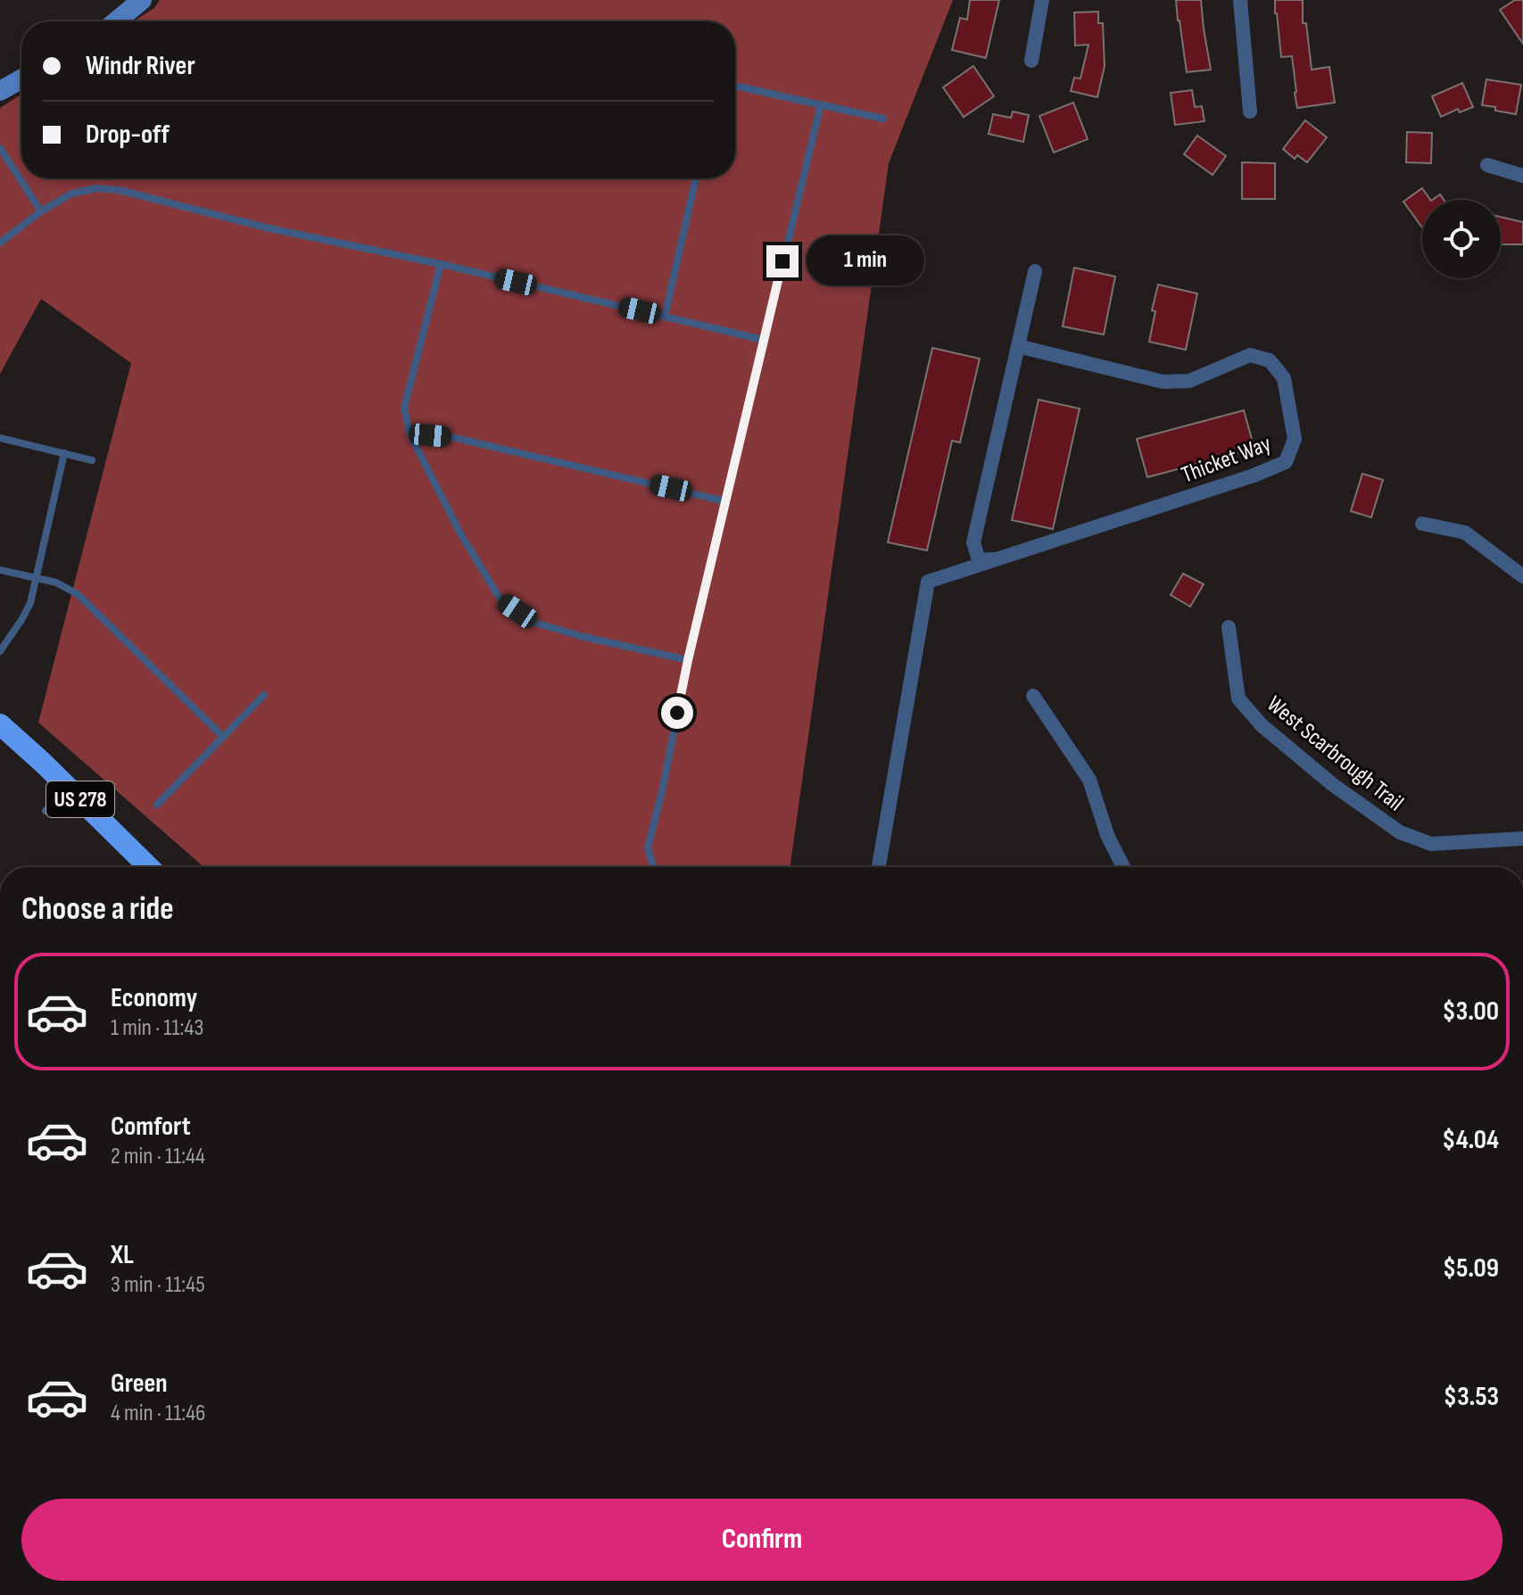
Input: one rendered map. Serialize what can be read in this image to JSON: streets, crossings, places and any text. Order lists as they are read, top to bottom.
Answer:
{
  "streets": {
    "main road": ["US 278"],
    "street": ["Thicket Way", "West Scarbrough Trail"]
  },
  "page": {
    "banner": ["Windr River", "Drop-off"],
    "bubble": "1 min",
    "heading": "Choose a ride",
    "list": [
      {
        "name": "Economy",
        "note": "1 min · 11:43",
        "value": "$3.00"
      },
      {
        "name": "Comfort",
        "note": "2 min · 11:44",
        "value": "$4.04"
      },
      {
        "name": "XL",
        "note": "3 min · 11:45",
        "value": "$5.09"
      },
      {
        "name": "Green",
        "note": "4 min · 11:46",
        "value": "$3.53"
      }
    ],
    "buttons": "Confirm"
  }
}
